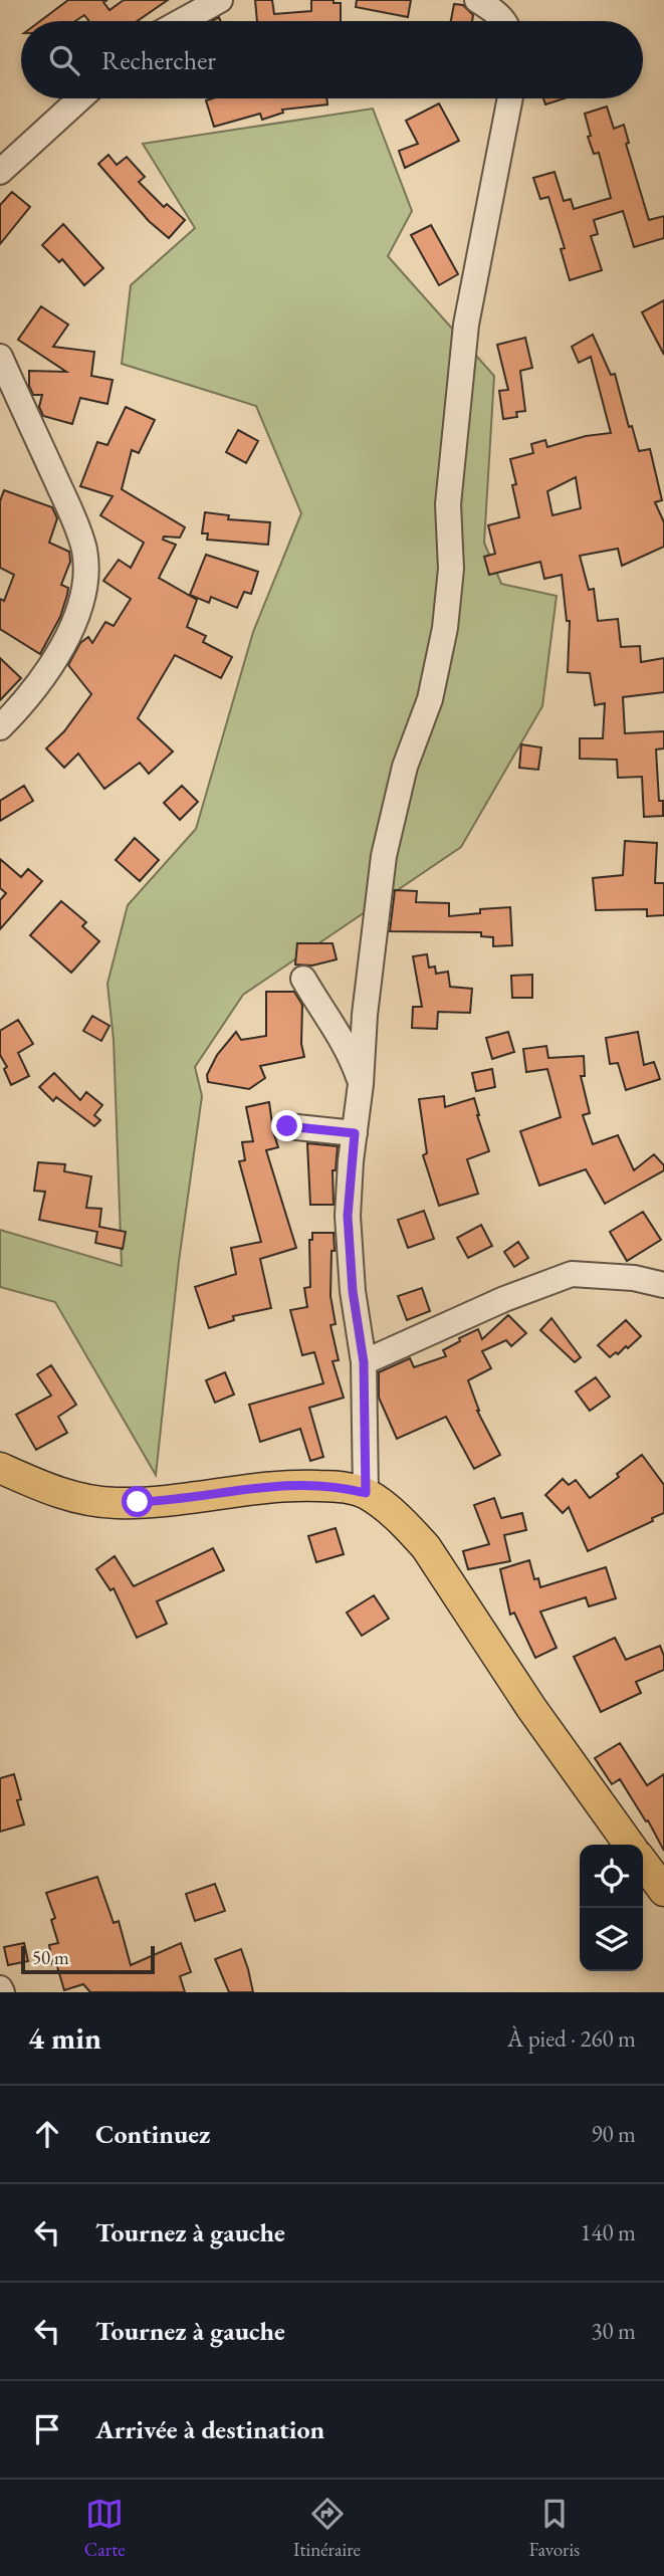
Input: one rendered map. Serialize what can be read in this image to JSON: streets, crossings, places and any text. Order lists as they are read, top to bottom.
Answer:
{
  "scale_bar": "50 m",
  "page": {
    "search": "Rechercher",
    "scale": "50 m",
    "heading": ["4 min", "À pied · 260 m"],
    "list": [
      ["Continuez", "90 m"],
      ["Tournez à gauche", "140 m"],
      ["Tournez à gauche", "30 m"],
      "Arrivée à destination"
    ],
    "nav": ["Carte", "Itinéraire", "Favoris"]
  }
}
